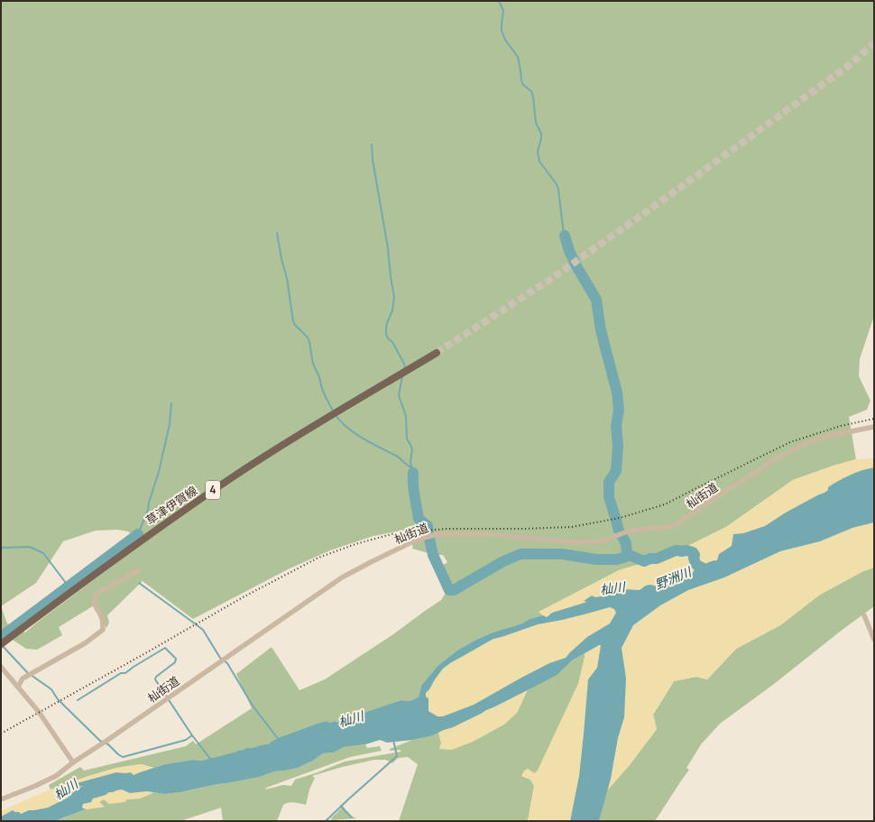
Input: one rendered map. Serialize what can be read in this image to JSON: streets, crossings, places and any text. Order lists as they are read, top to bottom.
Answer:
{
  "streets": {
    "main road": ["4", "草津伊賀線"],
    "street": ["杣街道"]
  },
  "water": ["野洲川", "杣川"]
}
